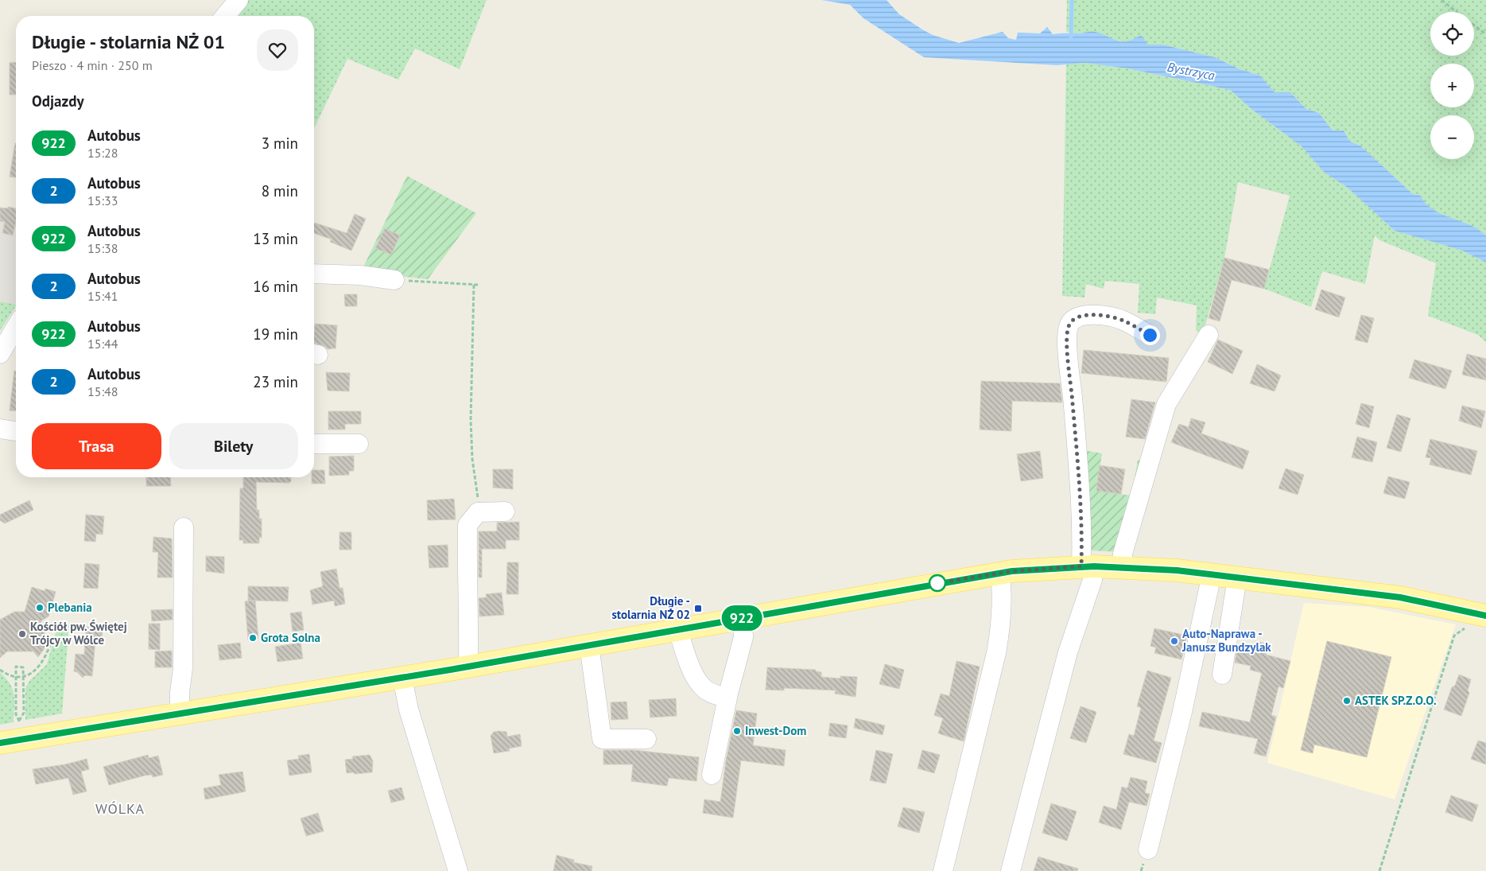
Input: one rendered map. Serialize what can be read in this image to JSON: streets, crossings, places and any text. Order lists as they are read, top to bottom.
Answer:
{
  "districts": ["WÓLKA"],
  "water": ["Bystrzyca"],
  "places": {
    "other": [
      "Plebania",
      "Kościół pw. Świętej Trójcy w Wólce",
      "Grota Solna",
      "Auto-Naprawa - Janusz Bundzylak",
      "ASTEK SP.Z.O.O.",
      "Inwest-Dom"
    ],
    "transit": ["Długie - stolarnia NŻ 02"]
  },
  "lines": ["bus line 922"],
  "page": {
    "on_map": "922",
    "map_buttons": ["+", "−"],
    "heading": [
      ["Długie - stolarnia NŻ 01", "Pieszo · 4 min · 250 m"],
      "Odjazdy"
    ],
    "list": [
      {
        "mark": "922",
        "name": "Autobus",
        "note": "15:28",
        "value": "3 min"
      },
      {
        "mark": "2",
        "name": "Autobus",
        "note": "15:33",
        "value": "8 min"
      },
      {
        "mark": "922",
        "name": "Autobus",
        "note": "15:38",
        "value": "13 min"
      },
      {
        "mark": "2",
        "name": "Autobus",
        "note": "15:41",
        "value": "16 min"
      },
      {
        "mark": "922",
        "name": "Autobus",
        "note": "15:44",
        "value": "19 min"
      },
      {
        "mark": "2",
        "name": "Autobus",
        "note": "15:48",
        "value": "23 min"
      }
    ],
    "buttons": ["Trasa", "Bilety"]
  }
}
